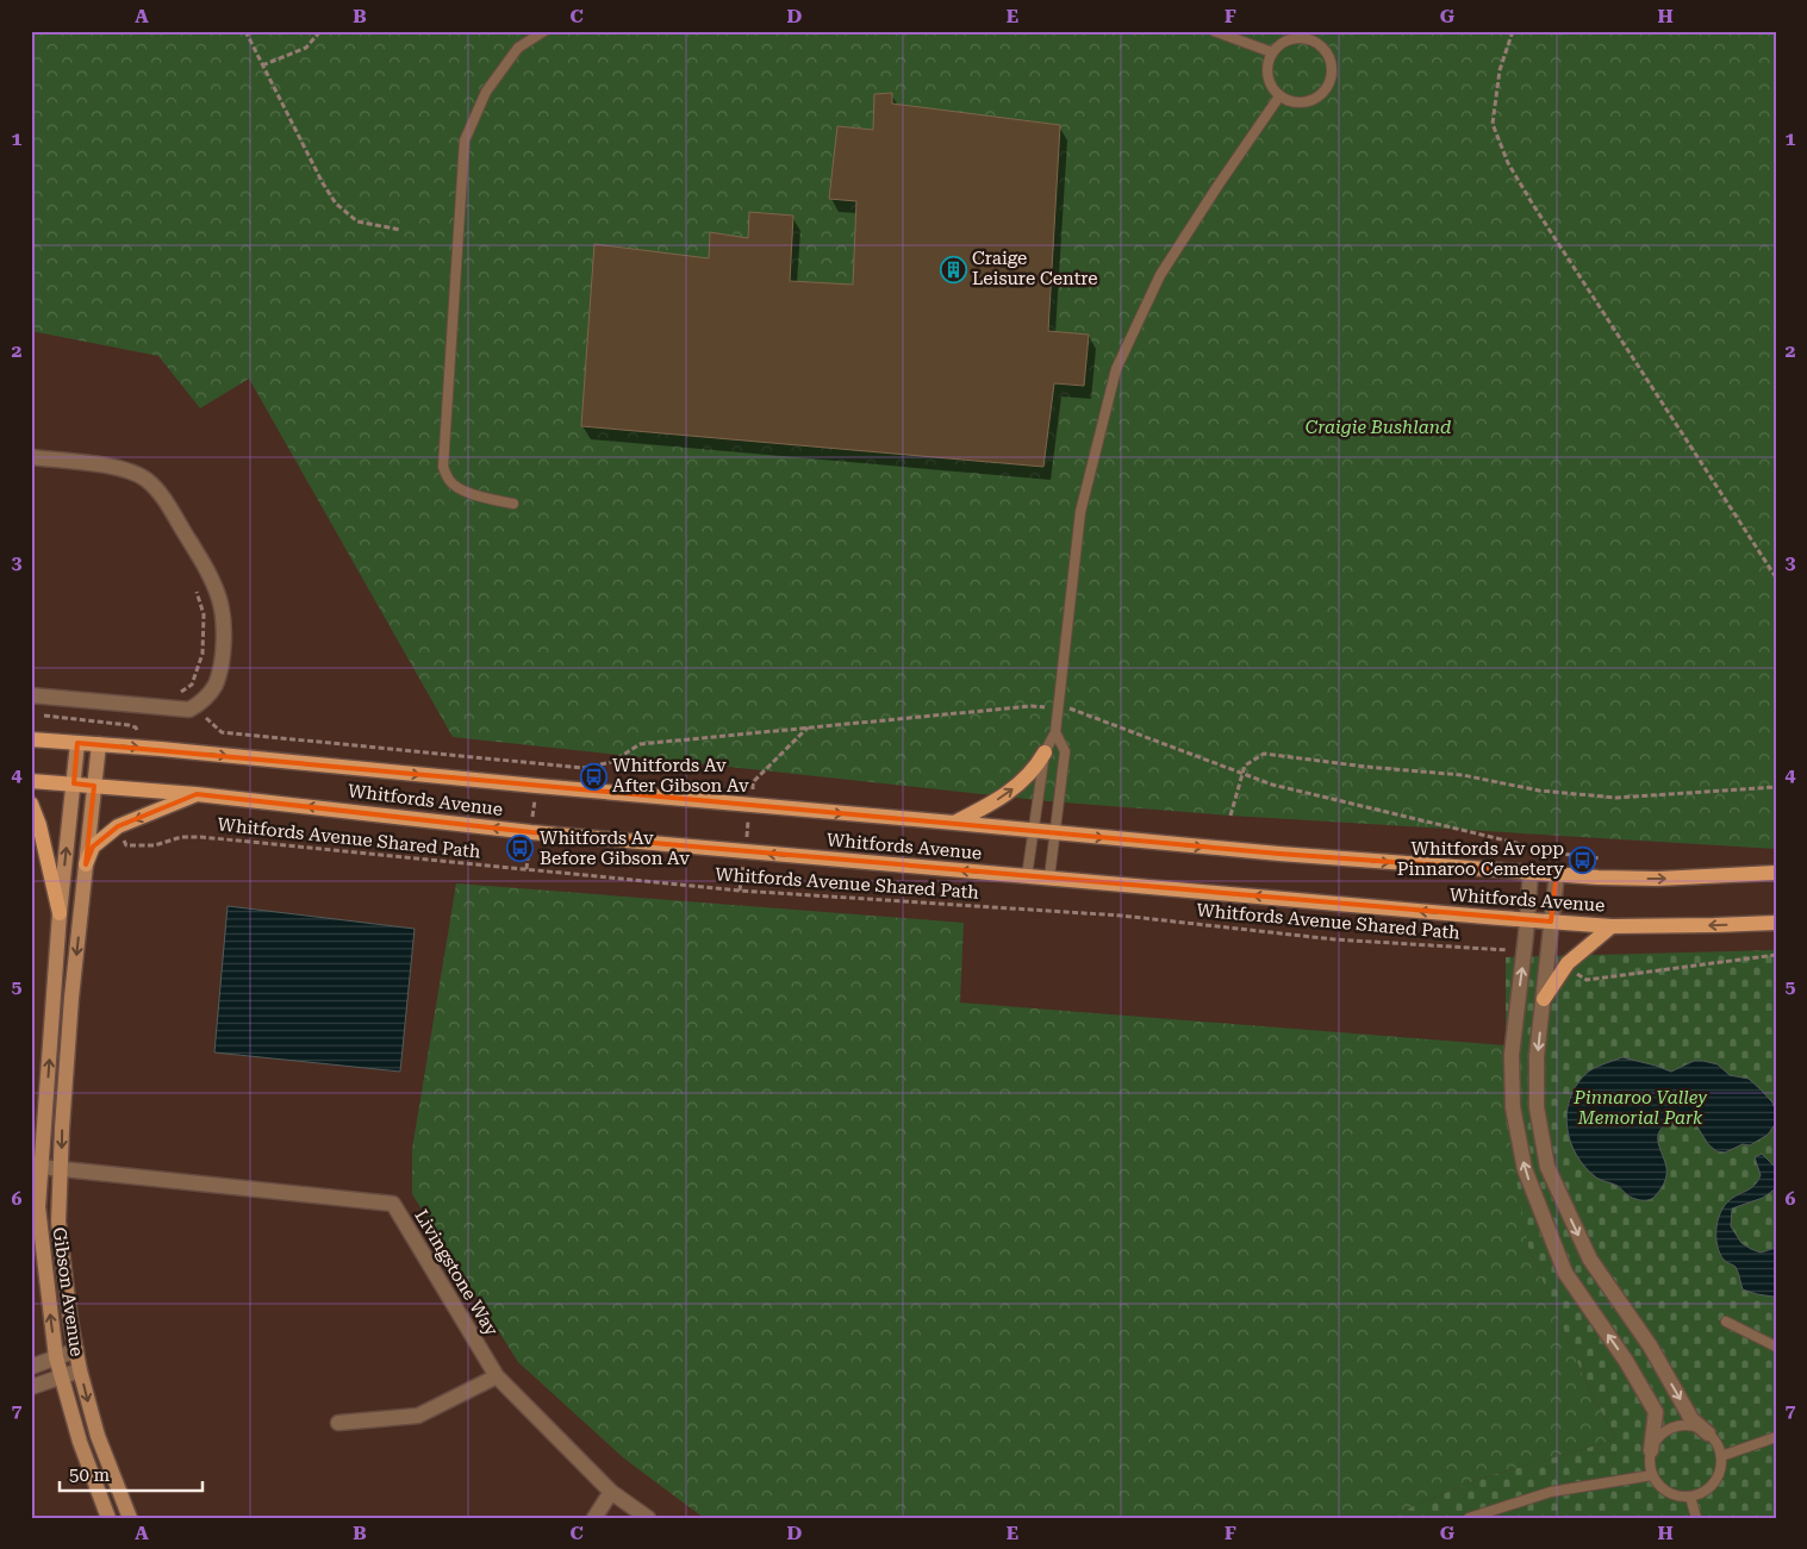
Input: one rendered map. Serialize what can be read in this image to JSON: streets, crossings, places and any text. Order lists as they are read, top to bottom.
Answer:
{
  "streets": {
    "main road": ["Whitfords Avenue", "Gibson Avenue"],
    "street": ["Livingstone Way"],
    "path": ["Whitfords Avenue Shared Path"]
  },
  "crossings": [
    ["Whitfords Avenue", "Gibson Avenue"],
    ["Livingstone Way", "Gibson Avenue"]
  ],
  "parks": ["Craigie Bushland", "Pinnaroo Valley Memorial Park"],
  "places": {
    "building": ["Craige Leisure Centre"],
    "bus stop": ["Whitfords Av After Gibson Av", "Whitfords Av Before Gibson Av", "Whitfords Av opp Pinnaroo Cemetery"]
  },
  "scale_bar": "50 m",
  "grid": {
    "columns": [
      "A",
      "B",
      "C",
      "D",
      "E",
      "F",
      "G",
      "H"
    ],
    "rows": [
      "1",
      "2",
      "3",
      "4",
      "5",
      "6",
      "7"
    ]
  }
}
